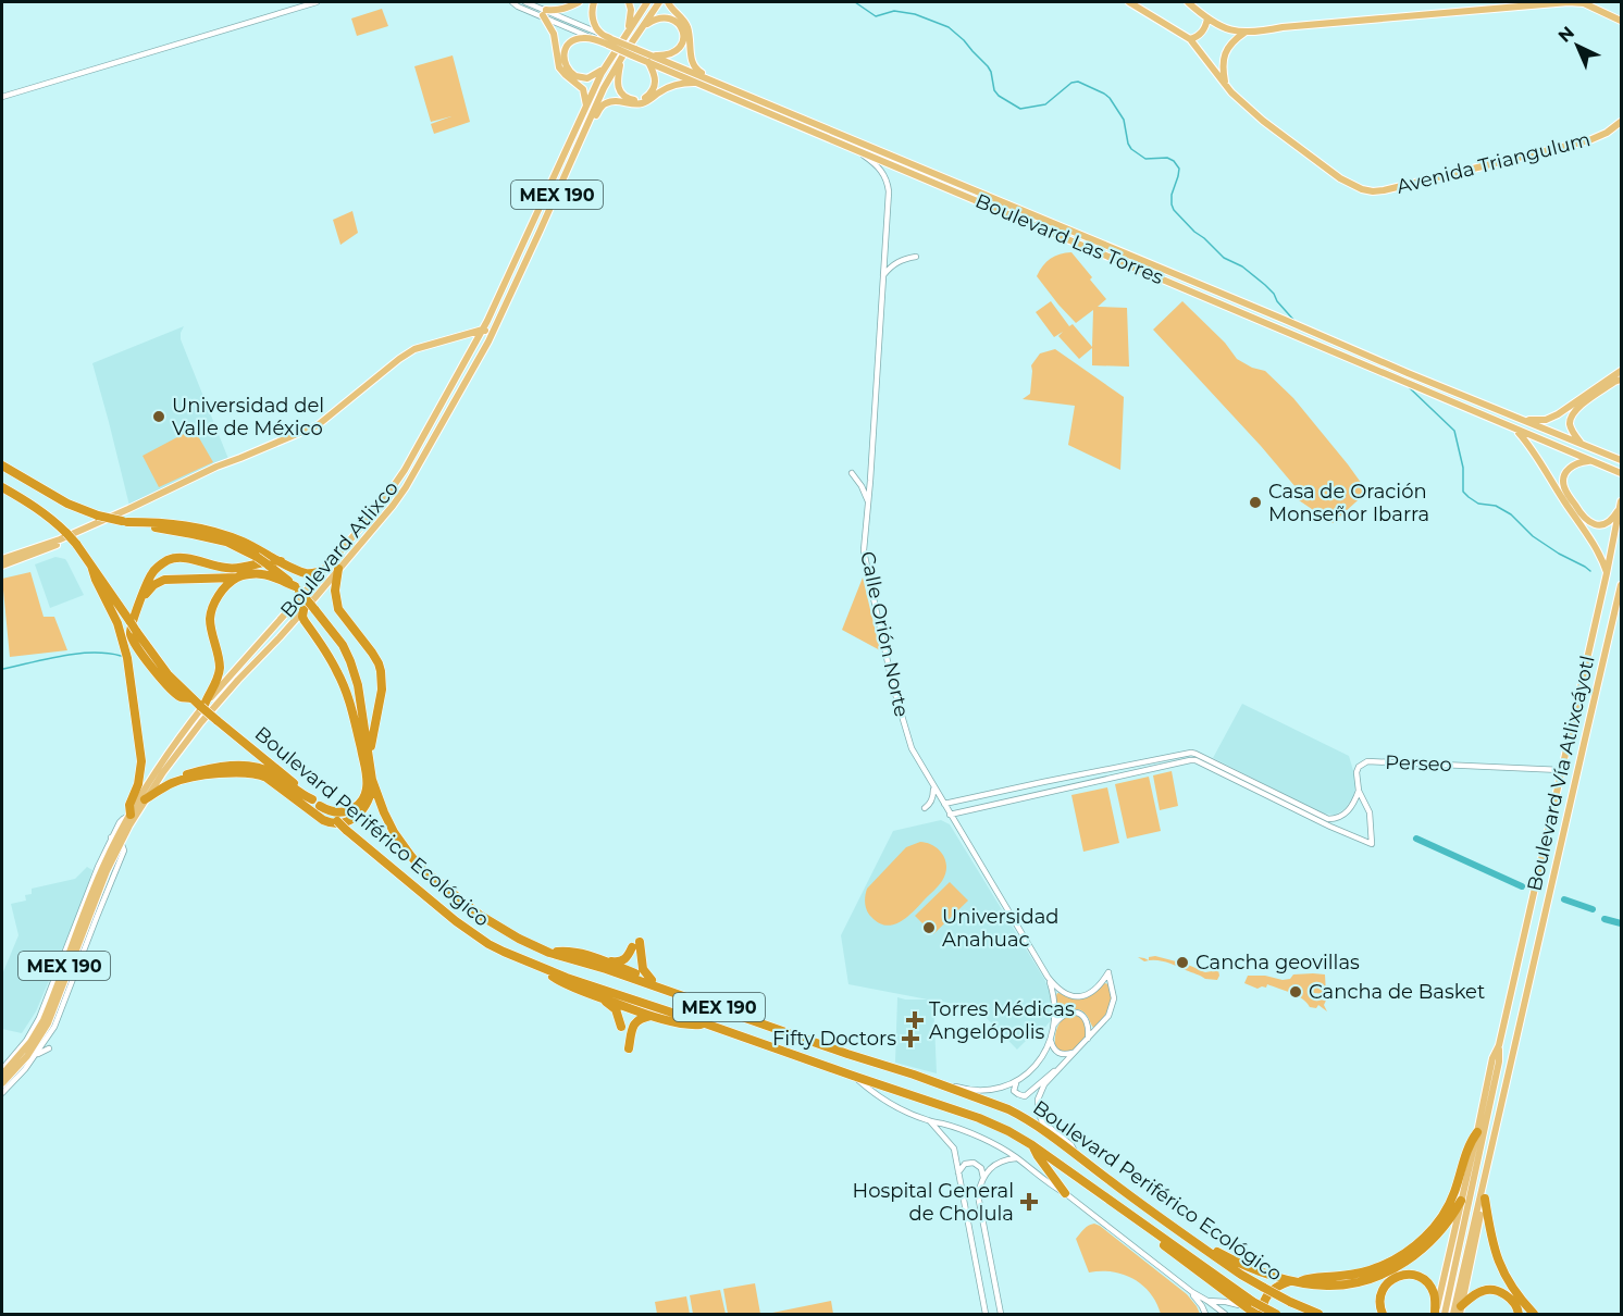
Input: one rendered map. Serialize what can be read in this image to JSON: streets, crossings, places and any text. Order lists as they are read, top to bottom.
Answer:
{
  "streets": {
    "highway": ["MEX 190", "Boulevard Periférico Ecológico"],
    "main road": [
      "Avenida Triangulum",
      "Boulevard Las Torres",
      "Boulevard Atlixco",
      "Boulevard Vía Atlixcáyotl"
    ],
    "street": ["Calle Orión Norte", "Perseo"]
  },
  "crossings": [
    ["MEX 190", "Boulevard Atlixco"],
    ["Boulevard Las Torres", "Calle Orión Norte"],
    ["Boulevard Atlixco", "Boulevard Periférico Ecológico"],
    ["Perseo", "Boulevard Vía Atlixcáyotl"]
  ],
  "places": {
    "other": [
      "Universidad del Valle de México",
      "Casa de Oración Monseñor Ibarra",
      "Universidad Anahuac",
      "Cancha geovillas",
      "Cancha de Basket"
    ],
    "health": ["Torres Médicas Angelópolis", "Fifty Doctors", "Hospital General de Cholula"]
  },
  "north": "top left"
}
